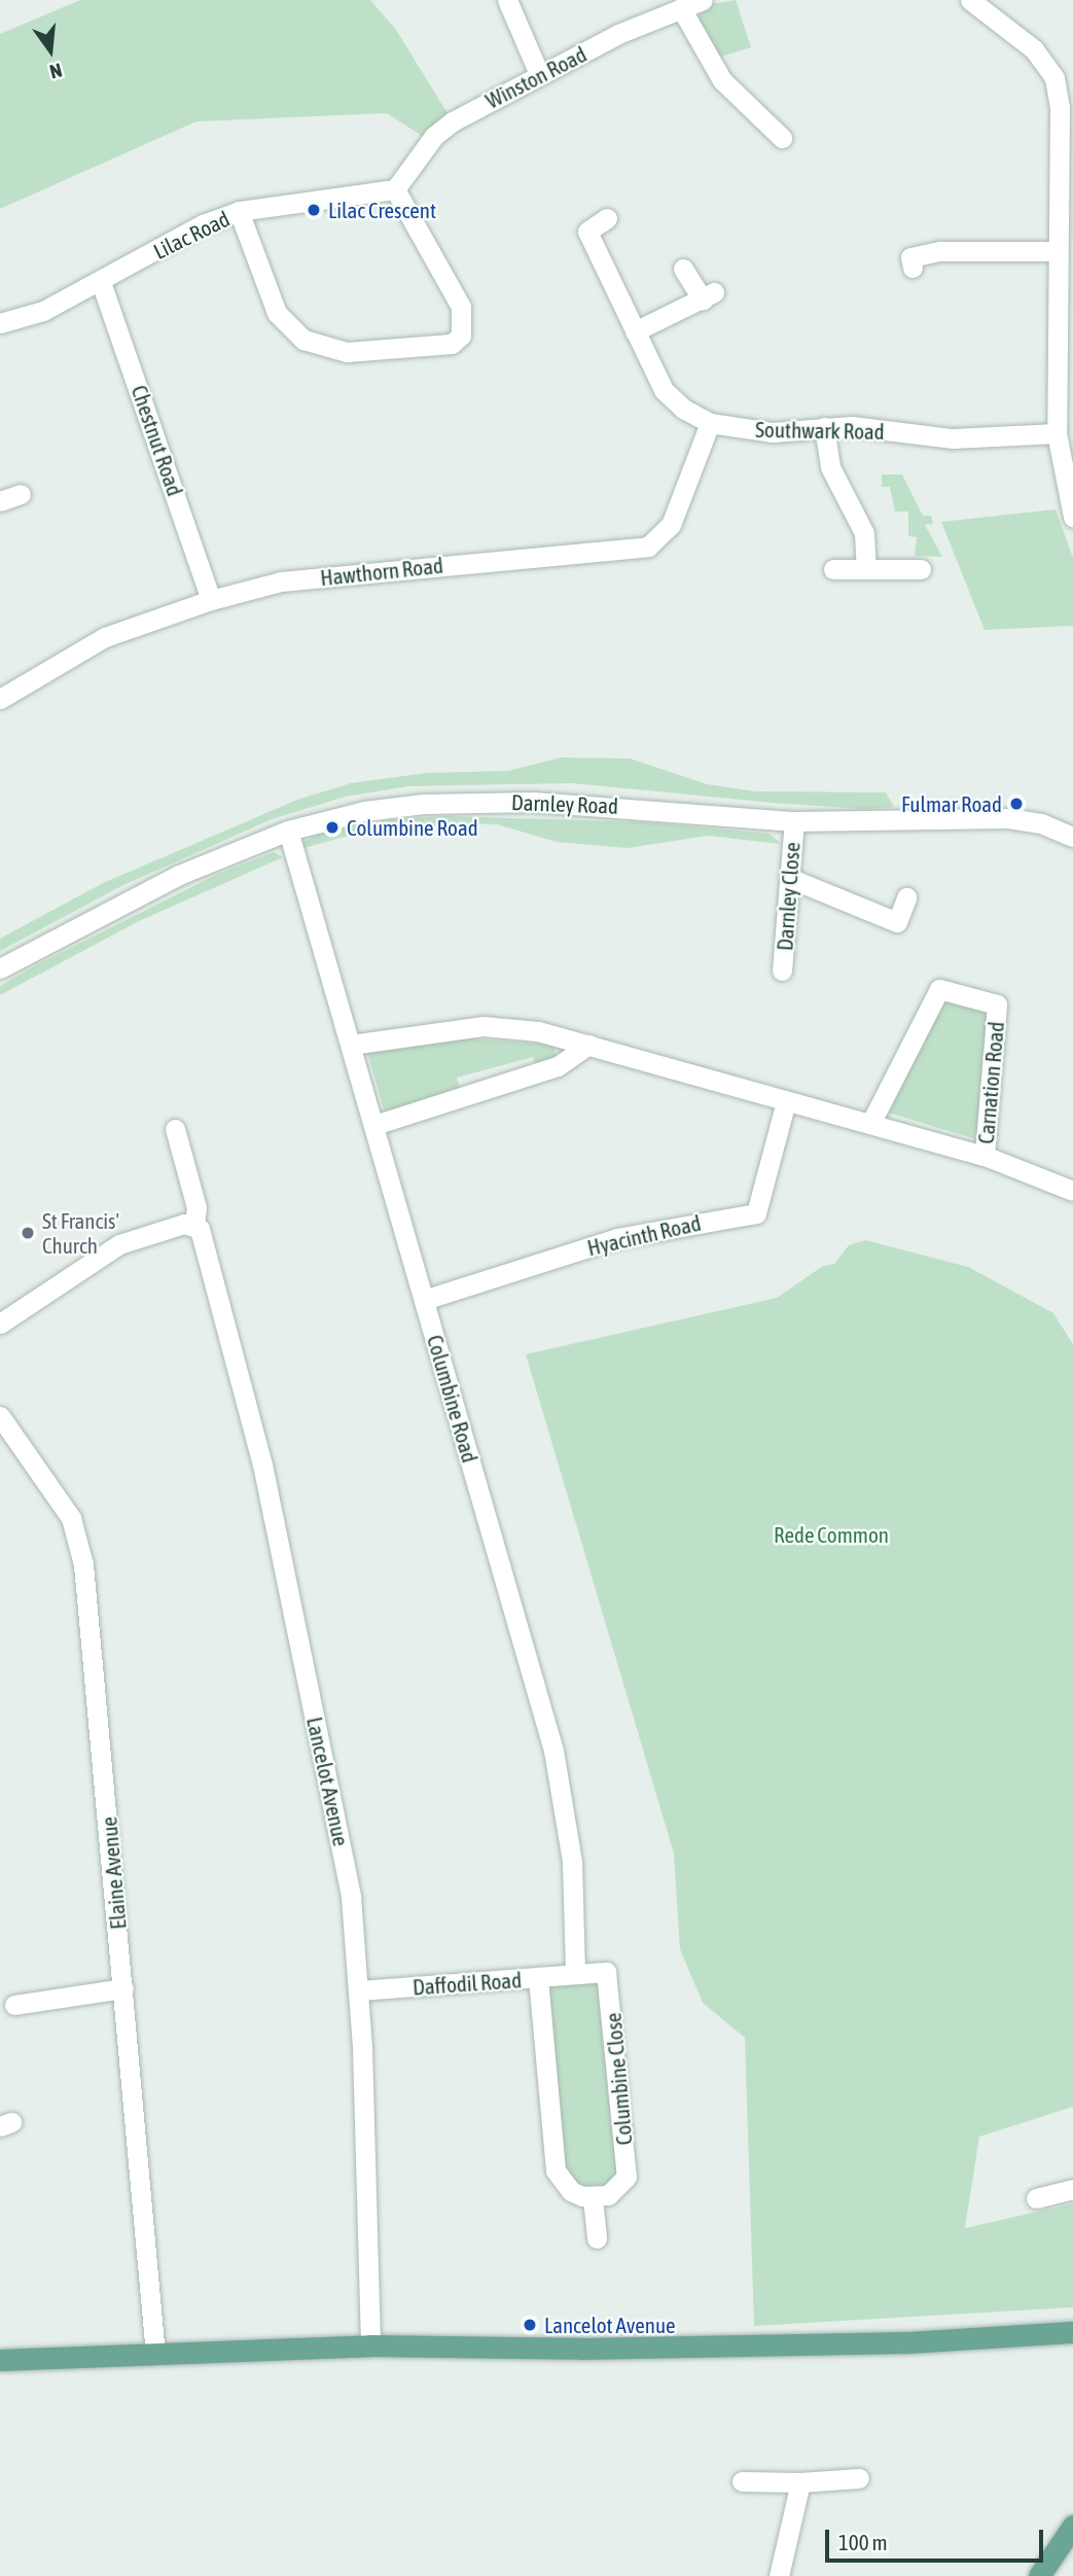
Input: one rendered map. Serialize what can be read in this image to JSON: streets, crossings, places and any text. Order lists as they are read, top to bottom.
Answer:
{
  "streets": {
    "street": [
      "Winston Road",
      "Lilac Road",
      "Southwark Road",
      "Chestnut Road",
      "Hawthorn Road",
      "Darnley Road",
      "Darnley Close",
      "Carnation Road",
      "Hyacinth Road",
      "Columbine Road",
      "Lancelot Avenue",
      "Elaine Avenue",
      "Daffodil Road",
      "Columbine Close"
    ]
  },
  "crossings": [
    ["Winston Road", "Lilac Road"],
    ["Lilac Road", "Chestnut Road"],
    ["Southwark Road", "Hawthorn Road"],
    ["Chestnut Road", "Hawthorn Road"],
    ["Darnley Road", "Darnley Close"],
    ["Darnley Road", "Columbine Road"],
    ["Carnation Road", "Hyacinth Road"],
    ["Carnation Road", "Columbine Road"],
    ["Hyacinth Road", "Columbine Road"],
    ["Columbine Road", "Daffodil Road"],
    ["Columbine Road", "Columbine Close"],
    ["Lancelot Avenue", "Daffodil Road"],
    ["Daffodil Road", "Columbine Close"]
  ],
  "parks": ["Rede Common"],
  "places": [
    "Lilac Crescent",
    "Fulmar Road",
    "Columbine Road",
    "St Francis' Church",
    "Lancelot Avenue"
  ],
  "scale_bar": "100 m",
  "north": "bottom"
}
